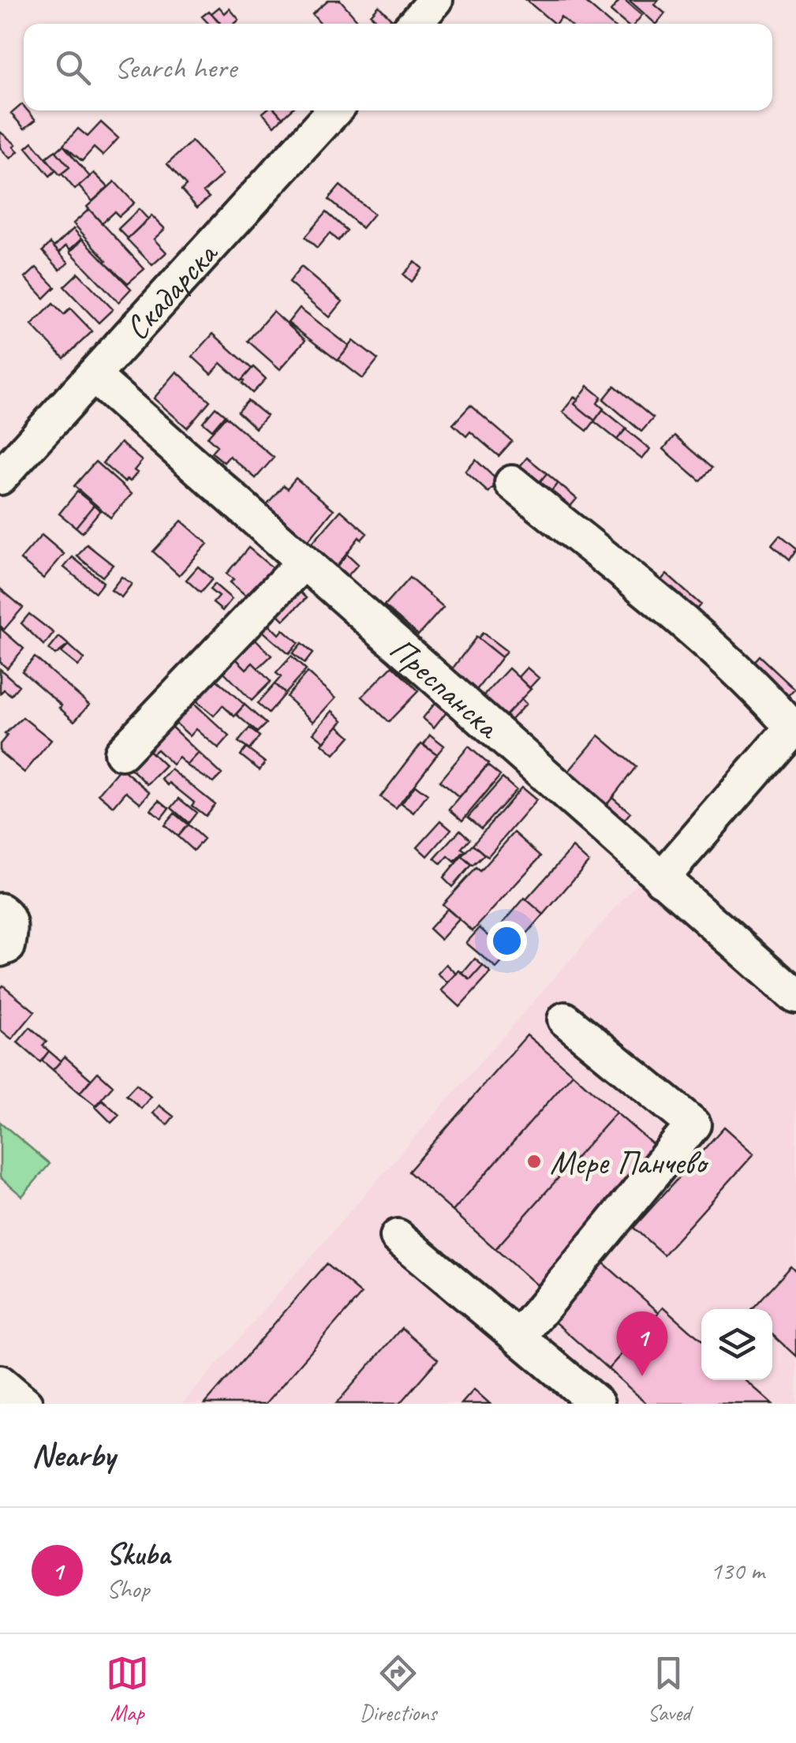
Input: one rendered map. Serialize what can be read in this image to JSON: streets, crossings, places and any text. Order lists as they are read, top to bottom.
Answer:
{
  "streets": {
    "street": ["Скадарска", "Преспанска"]
  },
  "crossings": [
    ["Скадарска", "Преспанска"]
  ],
  "places": ["Мере Панчево"],
  "page": {
    "search": "Search here",
    "pins": "1",
    "heading": "Nearby",
    "list": [
      {
        "mark": "1",
        "name": "Skuba",
        "note": "Shop",
        "value": "130 m"
      }
    ],
    "nav": ["Map", "Directions", "Saved"]
  }
}
